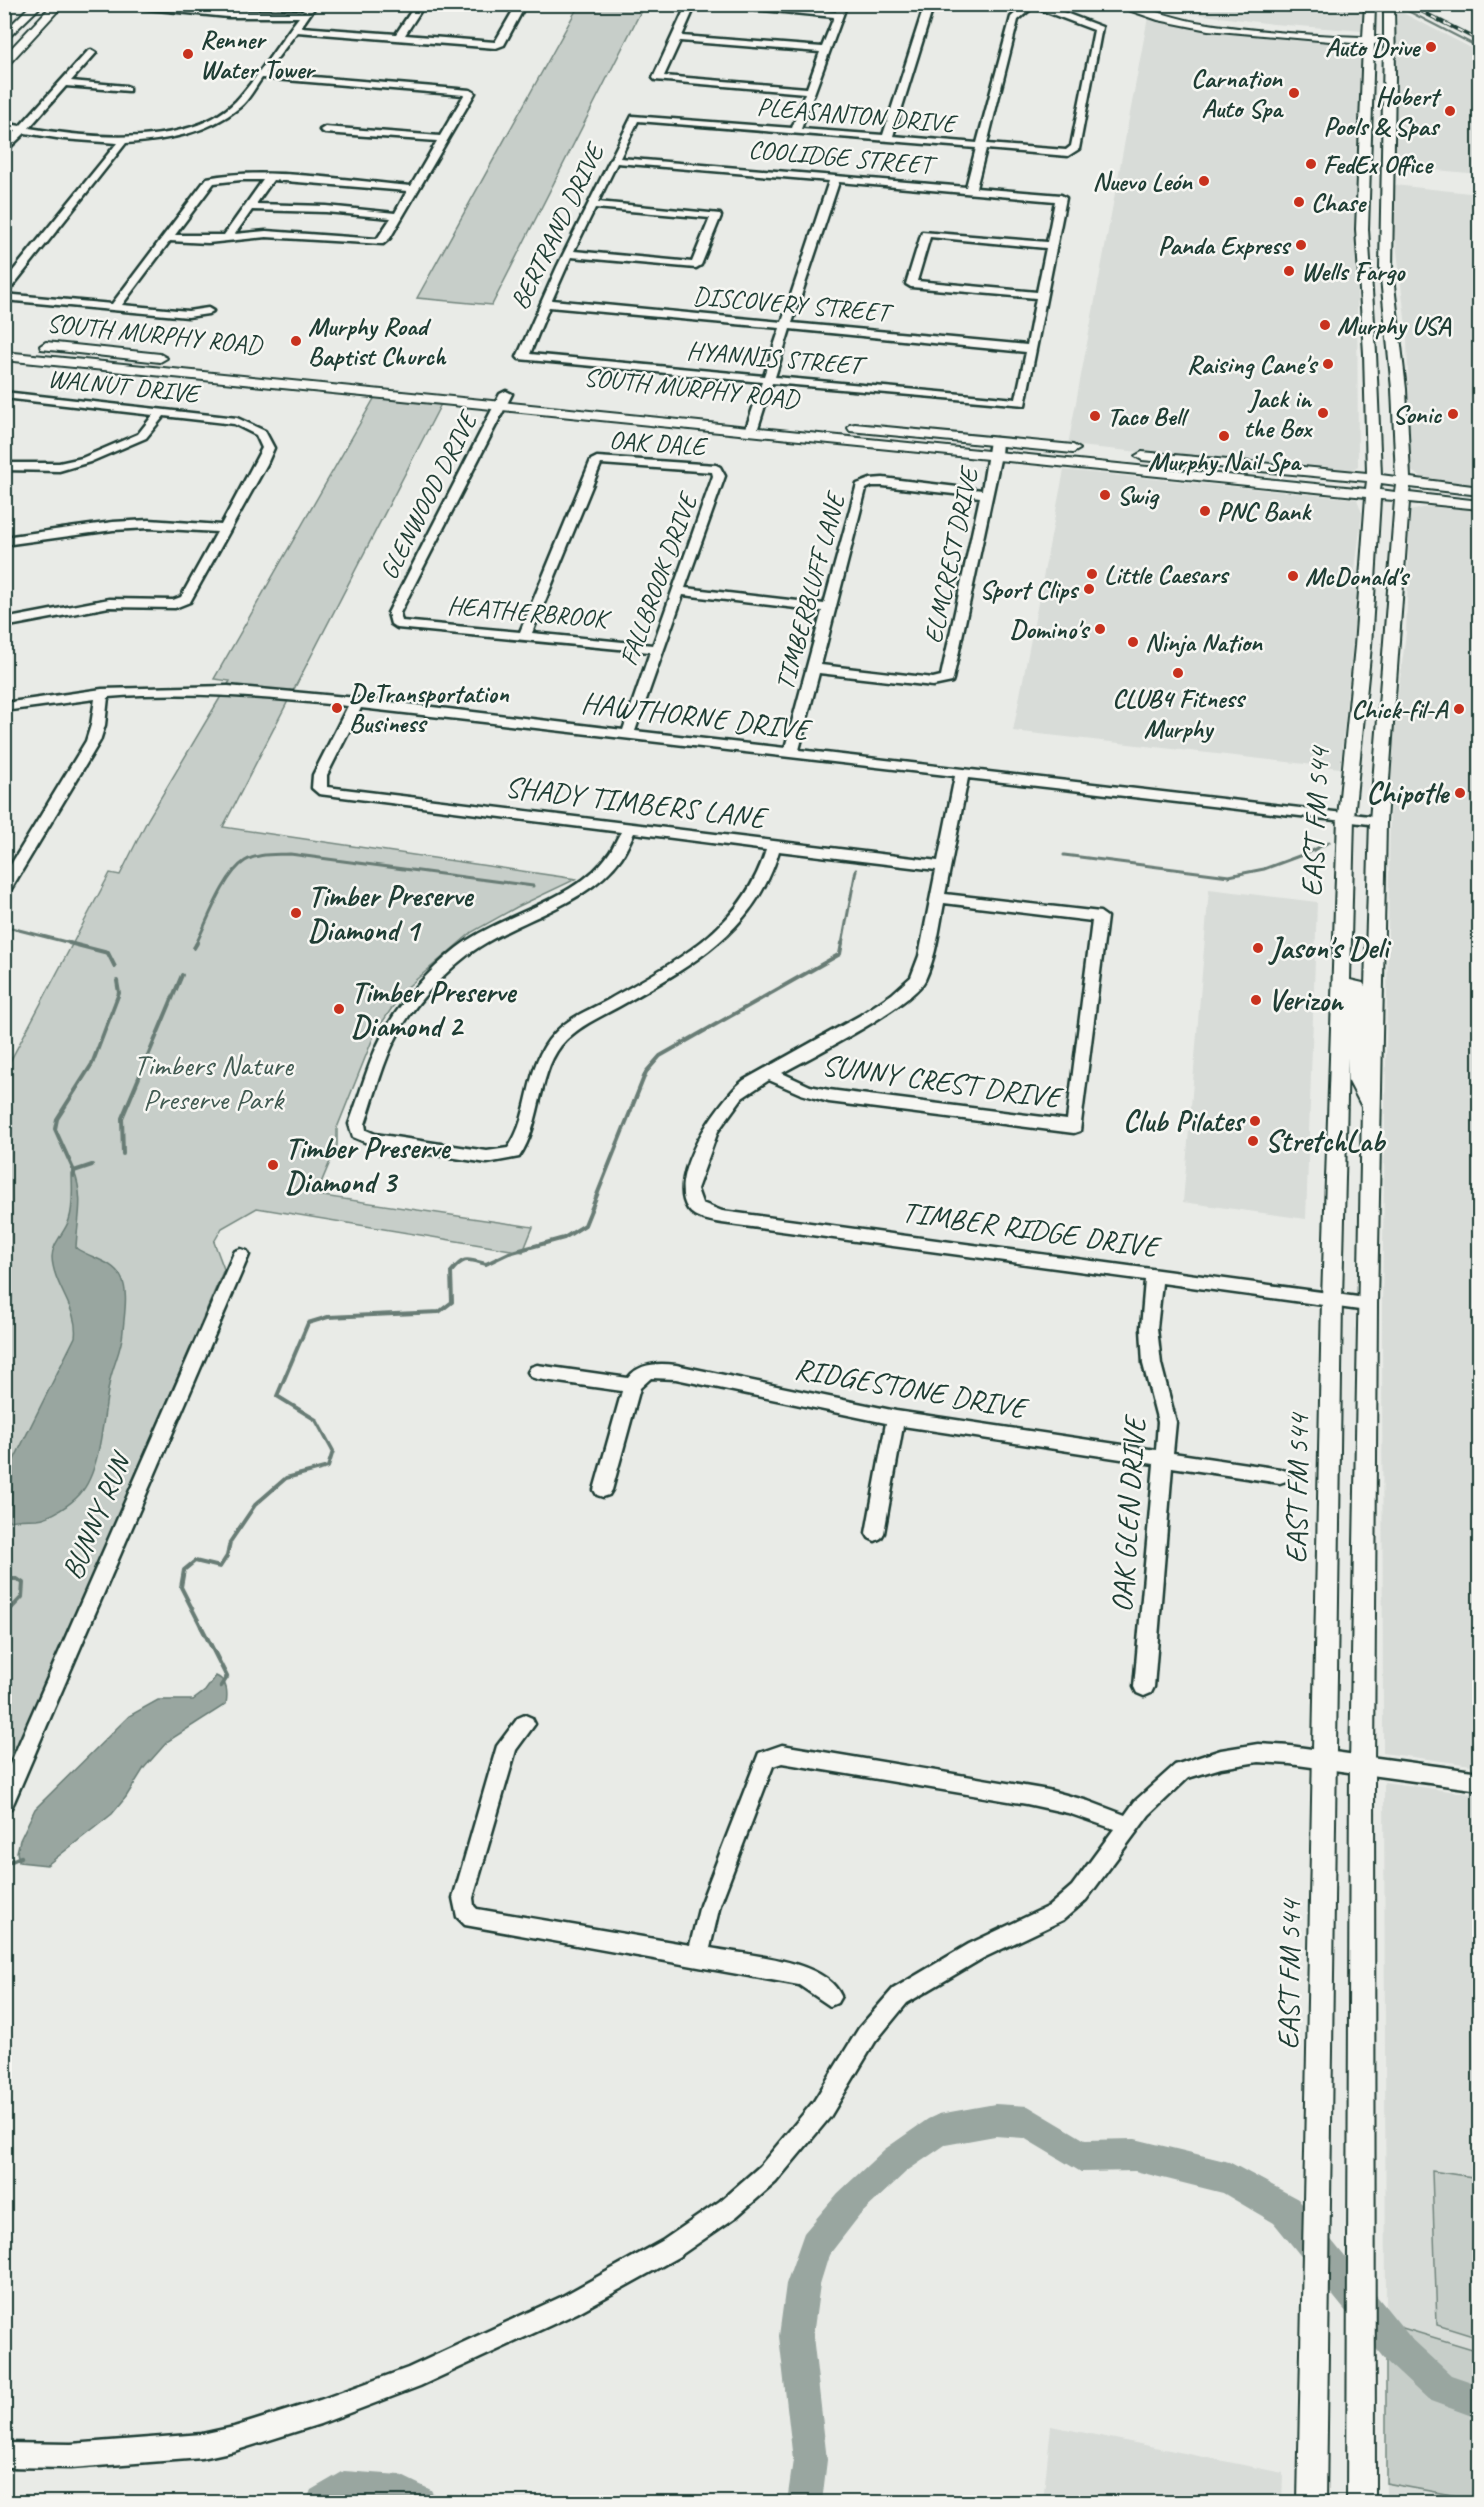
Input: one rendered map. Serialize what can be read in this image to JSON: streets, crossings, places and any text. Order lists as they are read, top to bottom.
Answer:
{
  "streets": {
    "main road": ["SOUTH MURPHY ROAD", "EAST FM 544"],
    "street": [
      "PLEASANTON DRIVE",
      "COOLIDGE STREET",
      "BERTRAND DRIVE",
      "DISCOVERY STREET",
      "HYANNIS STREET",
      "WALNUT DRIVE",
      "OAK DALE",
      "GLENWOOD DRIVE",
      "ELMCREST DRIVE",
      "FALLBROOK DRIVE",
      "TIMBERBLUFF LANE",
      "HEATHERBROOK",
      "HAWTHORNE DRIVE",
      "SHADY TIMBERS LANE",
      "SUNNY CREST DRIVE",
      "TIMBER RIDGE DRIVE",
      "RIDGESTONE DRIVE",
      "OAK GLEN DRIVE",
      "BUNNY RUN"
    ]
  },
  "crossings": [
    ["PLEASANTON DRIVE", "BERTRAND DRIVE"],
    ["COOLIDGE STREET", "BERTRAND DRIVE"],
    ["BERTRAND DRIVE", "DISCOVERY STREET"],
    ["BERTRAND DRIVE", "HYANNIS STREET"],
    ["DISCOVERY STREET", "HYANNIS STREET"],
    ["SOUTH MURPHY ROAD", "GLENWOOD DRIVE"],
    ["SOUTH MURPHY ROAD", "ELMCREST DRIVE"],
    ["SOUTH MURPHY ROAD", "EAST FM 544"],
    ["OAK DALE", "FALLBROOK DRIVE"],
    ["OAK DALE", "HEATHERBROOK"],
    ["GLENWOOD DRIVE", "HEATHERBROOK"],
    ["ELMCREST DRIVE", "TIMBERBLUFF LANE"],
    ["FALLBROOK DRIVE", "HEATHERBROOK"],
    ["FALLBROOK DRIVE", "HAWTHORNE DRIVE"],
    ["TIMBERBLUFF LANE", "HAWTHORNE DRIVE"],
    ["HAWTHORNE DRIVE", "SHADY TIMBERS LANE"],
    ["HAWTHORNE DRIVE", "EAST FM 544"],
    ["EAST FM 544", "TIMBER RIDGE DRIVE"],
    ["SUNNY CREST DRIVE", "TIMBER RIDGE DRIVE"],
    ["TIMBER RIDGE DRIVE", "OAK GLEN DRIVE"],
    ["RIDGESTONE DRIVE", "OAK GLEN DRIVE"]
  ],
  "parks": ["Timbers Nature Preserve Park"],
  "places": [
    "Auto Drive",
    "Renner Water Tower",
    "Carnation Auto Spa",
    "Hobert Pools & Spas",
    "FedEx Office",
    "Nuevo León",
    "Chase",
    "Panda Express",
    "Wells Fargo",
    "Murphy USA",
    "Murphy Road Baptist Church",
    "Raising Cane's",
    "Jack in the Box",
    "Sonic",
    "Taco Bell",
    "Murphy Nail Spa",
    "Swig",
    "PNC Bank",
    "Little Caesars",
    "McDonald's",
    "Sport Clips",
    "Domino's",
    "Ninja Nation",
    "CLUB4 Fitness Murphy",
    "DeTransportation Business",
    "Chick-fil-A",
    "Chipotle",
    "Timber Preserve Diamond 1",
    "Jason's Deli",
    "Verizon",
    "Timber Preserve Diamond 2",
    "Club Pilates",
    "StretchLab",
    "Timber Preserve Diamond 3"
  ]
}
